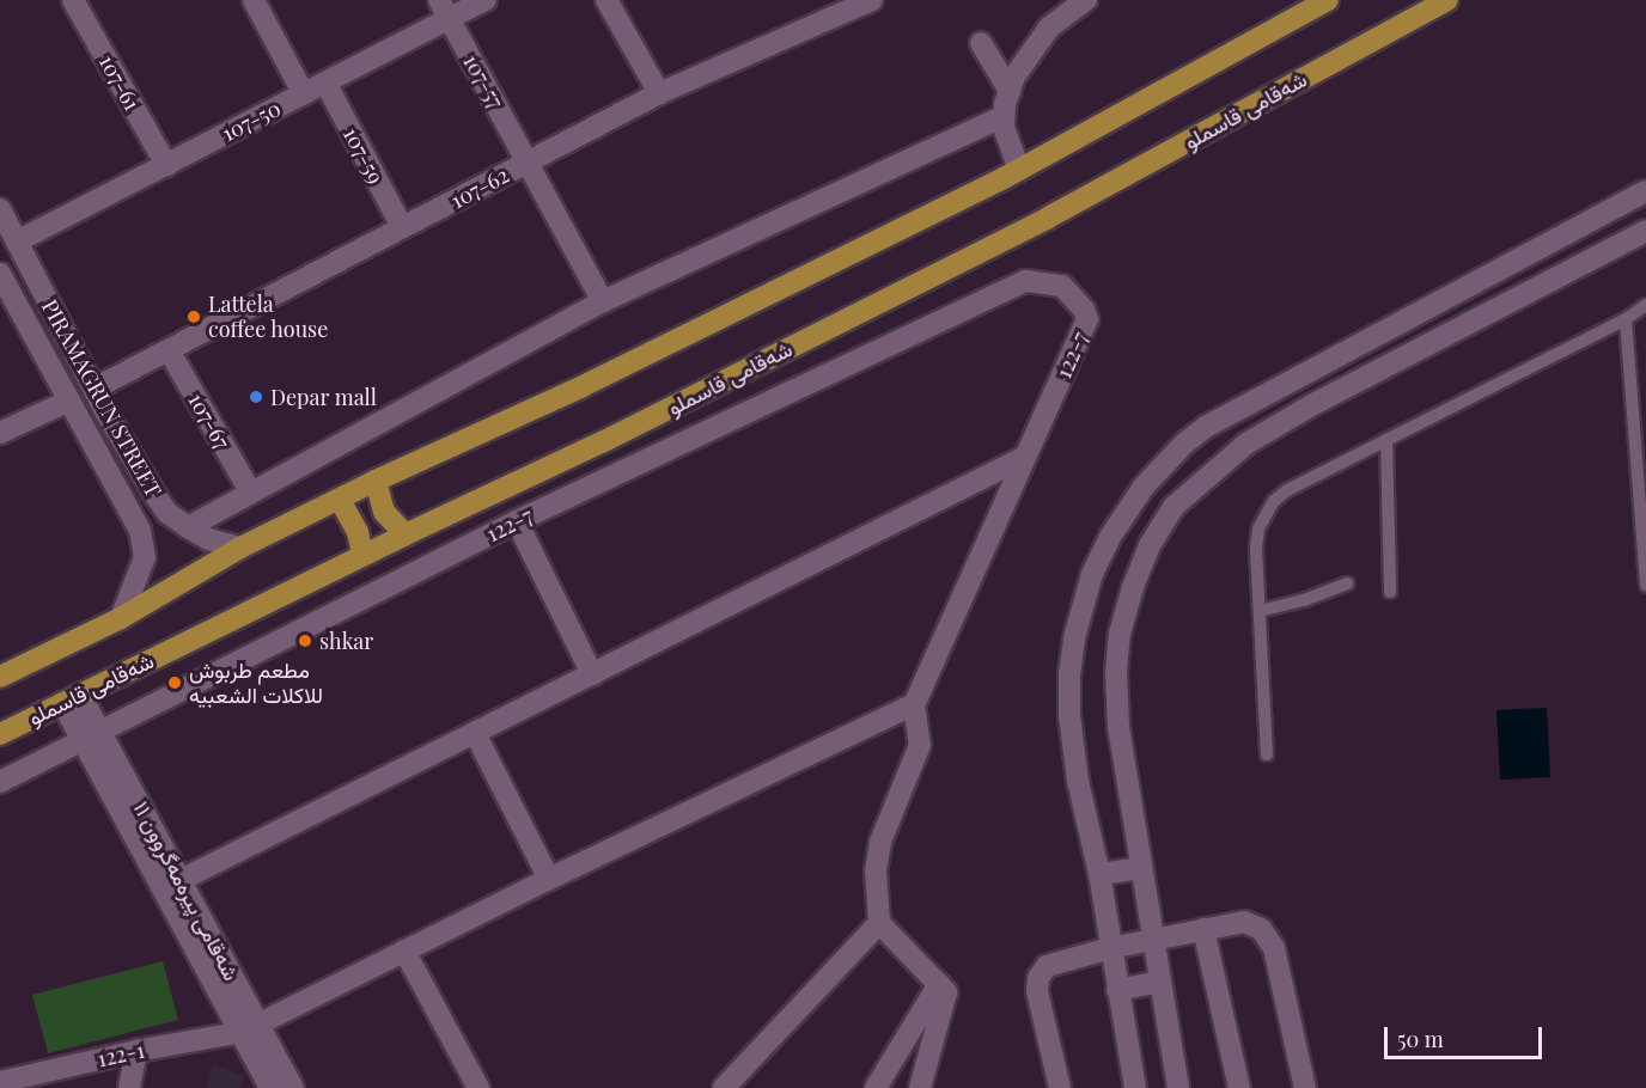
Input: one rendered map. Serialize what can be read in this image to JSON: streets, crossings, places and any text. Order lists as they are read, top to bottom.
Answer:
{
  "streets": {
    "main road": ["شەقامی قاسملو"],
    "street": [
      "107-57",
      "107-61",
      "107-50",
      "107-59",
      "107-62",
      "122-7",
      "PIRAMAGRUN STREET",
      "107-67",
      "شەقامی پیرەمەگروون ١١",
      "122-1"
    ]
  },
  "crossings": [
    ["107-57", "107-50"],
    ["107-57", "107-62"],
    ["107-61", "107-50"],
    ["شەقامی قاسملو", "شەقامی پیرەمەگروون ١١"],
    ["107-50", "107-59"],
    ["107-50", "PIRAMAGRUN STREET"],
    ["107-59", "107-62"],
    ["107-62", "PIRAMAGRUN STREET"],
    ["107-62", "107-67"],
    ["122-7", "شەقامی پیرەمەگروون ١١"],
    ["شەقامی پیرەمەگروون ١١", "122-1"]
  ],
  "places": [
    "Lattela coffee house",
    "Depar mall",
    "shkar",
    "مطعم طربوش للاكلات الشعبيه"
  ],
  "scale_bar": "50 m"
}
